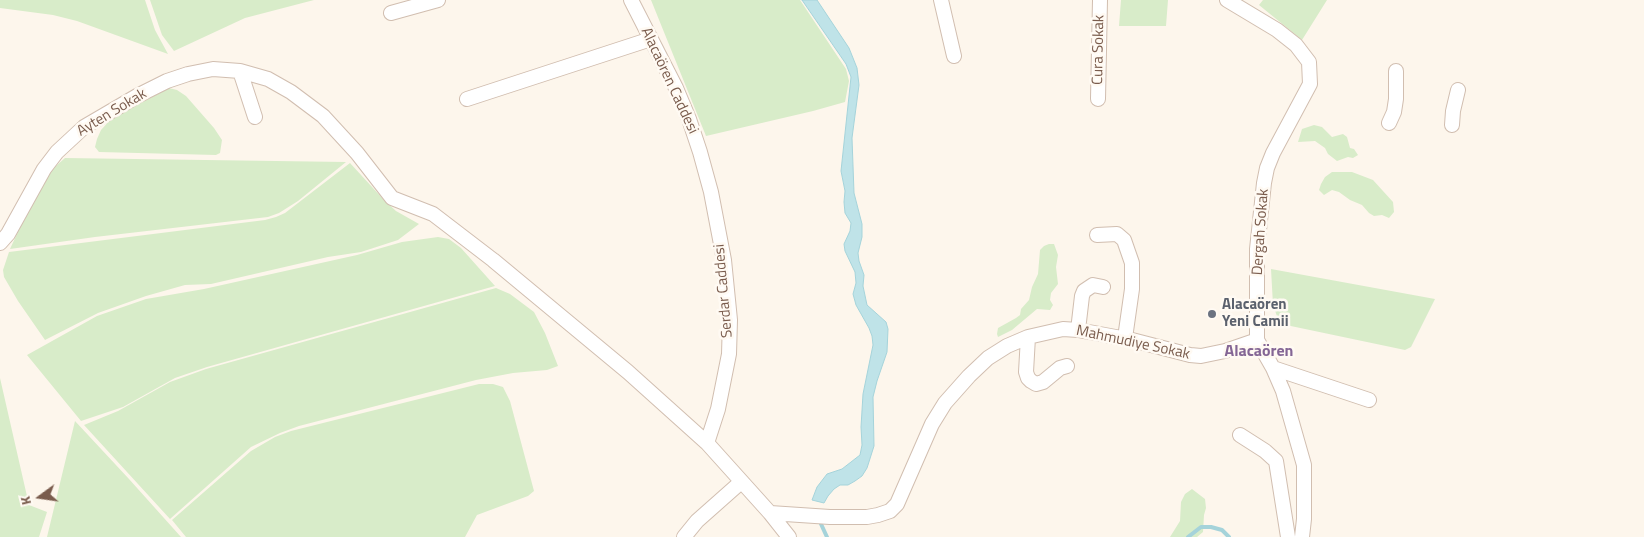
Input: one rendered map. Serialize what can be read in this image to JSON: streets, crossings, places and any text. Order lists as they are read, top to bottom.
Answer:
{
  "streets": {
    "street": [
      "Cura Sokak",
      "Alacaören Caddesi",
      "Ayten Sokak",
      "Dergah Sokak",
      "Serdar Caddesi",
      "Mahmudiye Sokak"
    ]
  },
  "crossings": [
    ["Alacaören Caddesi", "Serdar Caddesi"],
    ["Ayten Sokak", "Serdar Caddesi"],
    ["Dergah Sokak", "Mahmudiye Sokak"]
  ],
  "districts": ["Alacaören"],
  "places": ["Alacaören Yeni Camii"],
  "north": "left"
}
